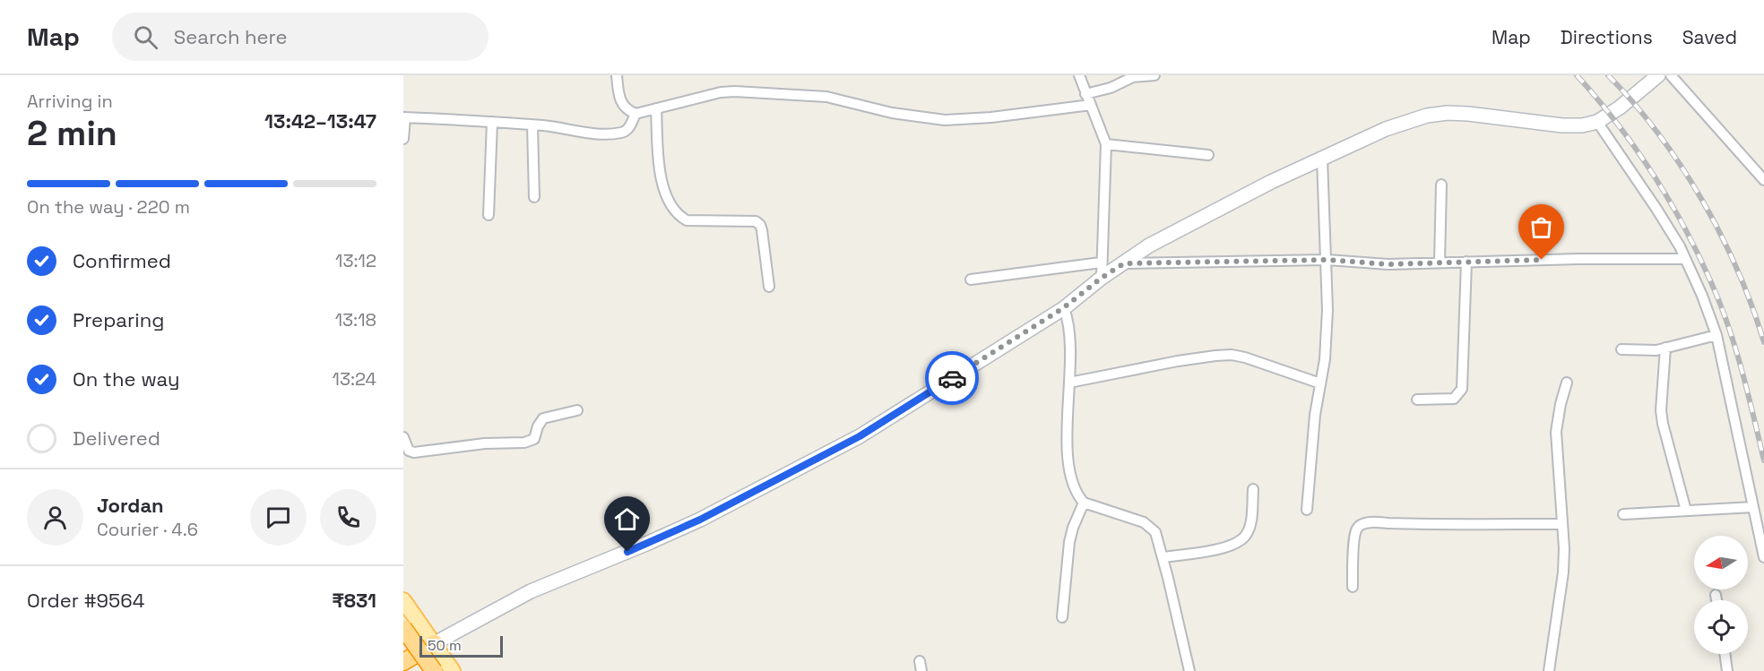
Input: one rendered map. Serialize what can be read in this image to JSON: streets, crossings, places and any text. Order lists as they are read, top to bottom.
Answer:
{
  "scale_bar": "50 m",
  "north": "left",
  "page": {
    "header": "Map",
    "search": "Search here",
    "nav": ["Map", "Directions", "Saved"],
    "heading": ["2 min", "Arriving in", "13:42–13:47"],
    "panel": [
      "Jordan",
      "Courier · 4.6",
      "Order #9564",
      "₹831"
    ],
    "bar": "On the way · 220 m",
    "list": [
      ["Confirmed", "13:12"],
      ["Preparing", "13:18"],
      ["On the way", "13:24"],
      "Delivered"
    ],
    "scale": "50 m"
  }
}
